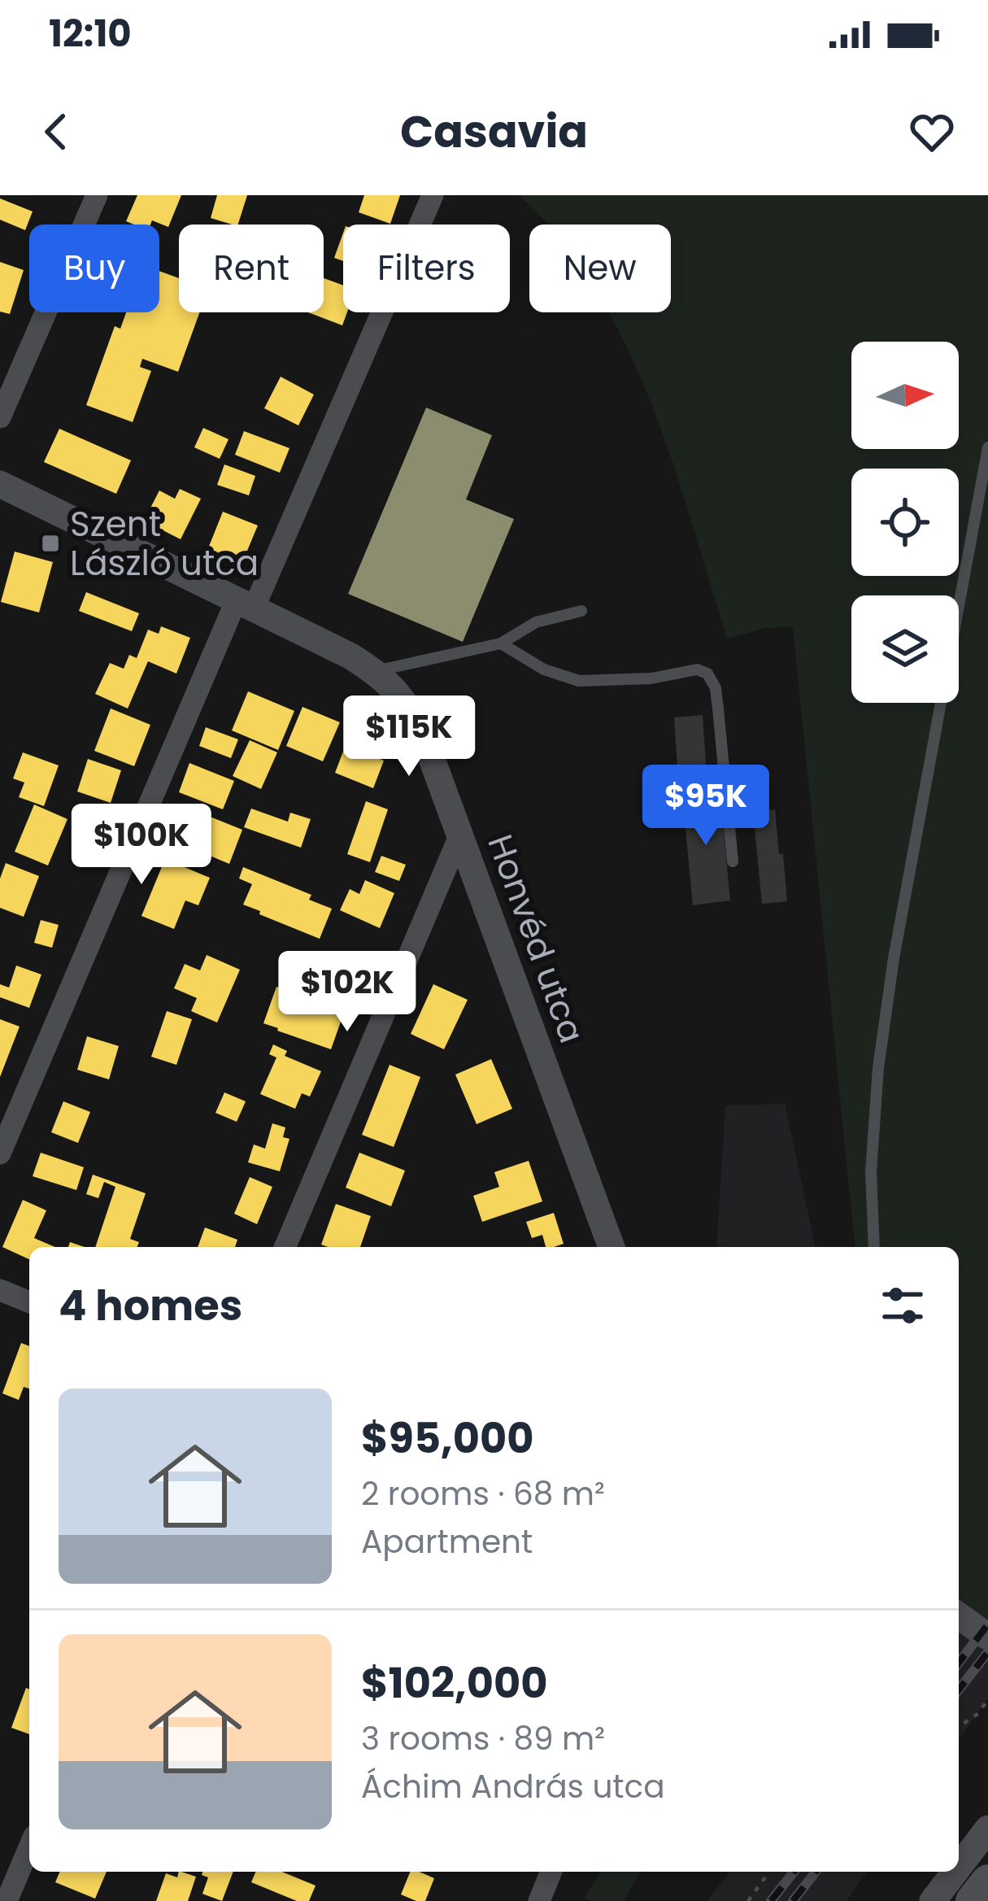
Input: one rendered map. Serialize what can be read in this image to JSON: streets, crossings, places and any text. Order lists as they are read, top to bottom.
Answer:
{
  "streets": {
    "street": ["Honvéd utca"]
  },
  "places": {
    "transit": ["Szent László utca"]
  },
  "north": "right",
  "page": {
    "status": "12:10",
    "header": "Casavia",
    "chip": [
      "Buy",
      "Rent",
      "Filters",
      "New"
    ],
    "price": [
      "$115K",
      "$95K",
      "$100K",
      "$102K"
    ],
    "heading": "4 homes",
    "list": [
      {
        "name": "$95,000",
        "note": "2 rooms · 68 m² · Apartment"
      },
      {
        "name": "$102,000",
        "note": "3 rooms · 89 m² · Áchim András utca"
      }
    ]
  }
}
